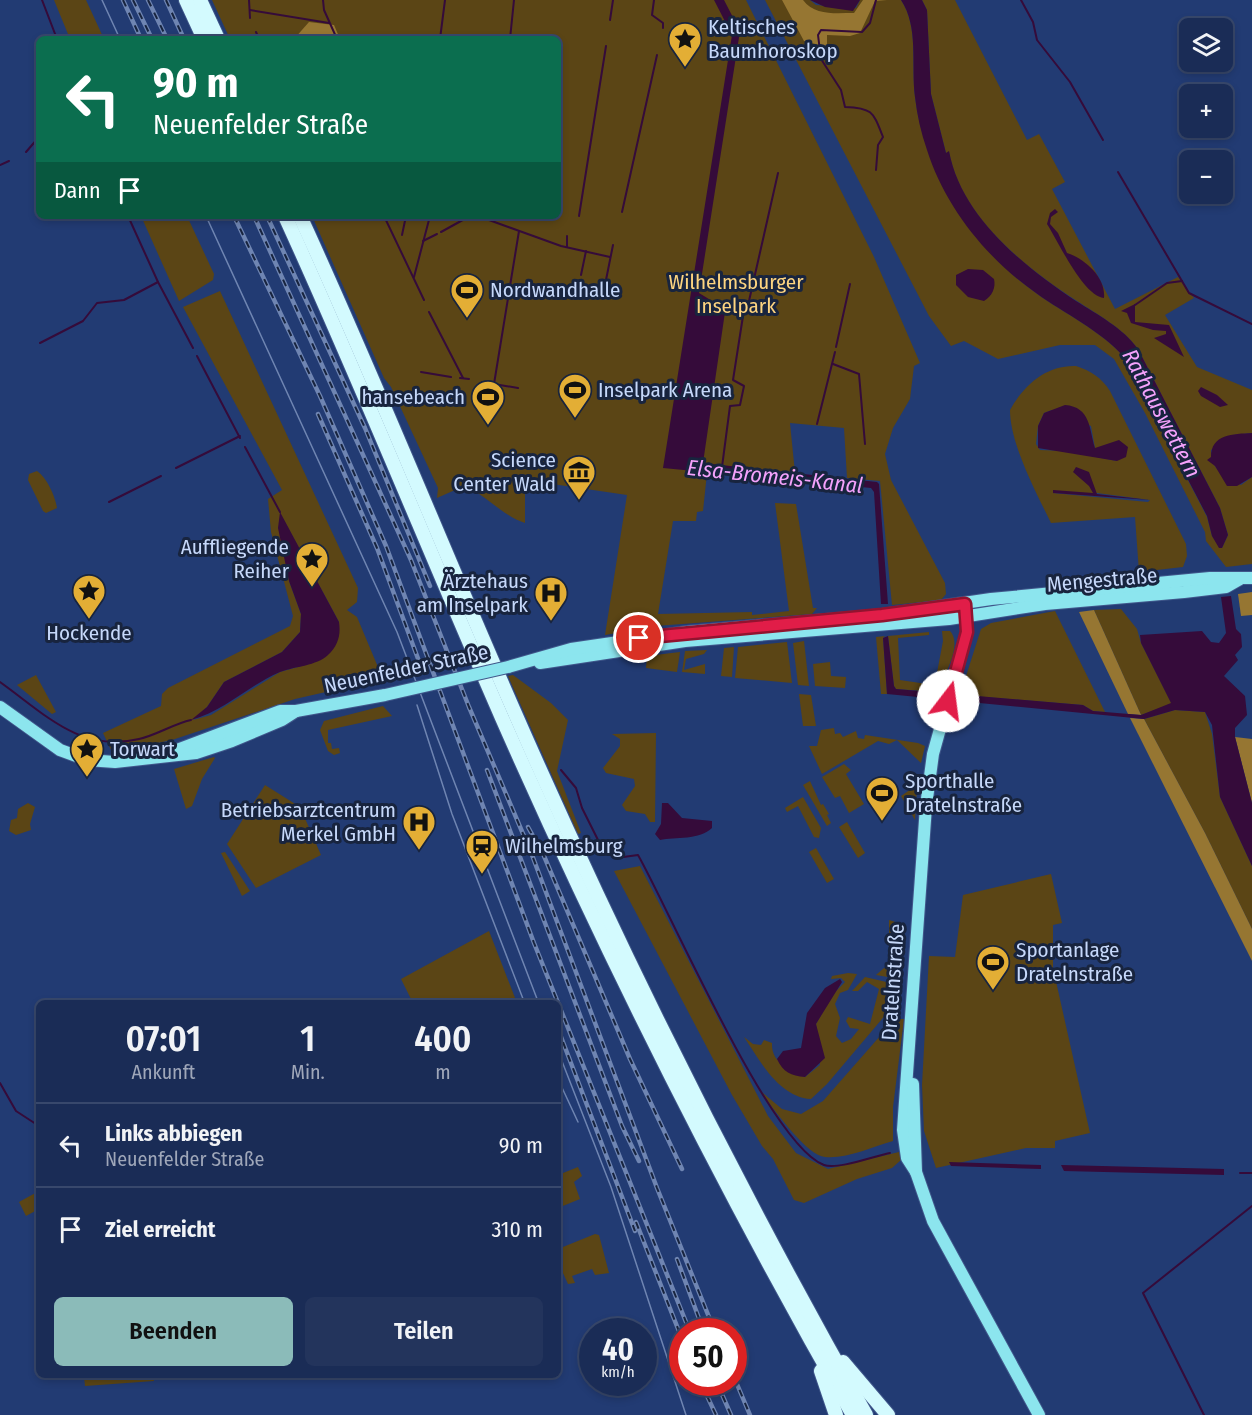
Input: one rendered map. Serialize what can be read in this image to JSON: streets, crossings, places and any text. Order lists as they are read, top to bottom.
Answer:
{
  "streets": {
    "main road": ["Mengestraße", "Neuenfelder Straße", "Dratelnstraße"]
  },
  "crossings": [
    ["Mengestraße", "Neuenfelder Straße"],
    ["Mengestraße", "Dratelnstraße"],
    ["Neuenfelder Straße", "Dratelnstraße"]
  ],
  "water": ["Rathauswettern", "Elsa-Bromeis-Kanal"],
  "parks": ["Wilhelmsburger Inselpark"],
  "places": {
    "place": [
      "Keltisches Baumhoroskop",
      "Auffliegende Reiher",
      "Hockende",
      "Torwart"
    ],
    "sports": [
      "Nordwandhalle",
      "Inselpark Arena",
      "hansebeach",
      "Sporthalle Dratelnstraße",
      "Sportanlage Dratelnstraße"
    ],
    "museum": ["Science Center Wald"],
    "hospital": ["Ärztehaus am Inselpark", "Betriebsarztcentrum Merkel GmbH"],
    "station": ["Wilhelmsburg"]
  },
  "page": {
    "map_buttons": ["+", "−"],
    "turn": ["90 m", "Neuenfelder Straße"],
    "then": "Dann",
    "eta": [
      "07:01",
      "Ankunft",
      "1",
      "Min.",
      "400",
      "m"
    ],
    "list": [
      {
        "name": "Links abbiegen",
        "note": "Neuenfelder Straße",
        "value": "90 m"
      },
      {
        "name": "Ziel erreicht",
        "value": "310 m"
      }
    ],
    "buttons": ["Beenden", "Teilen"],
    "speed": "40 km/h",
    "limit": "50"
  }
}
